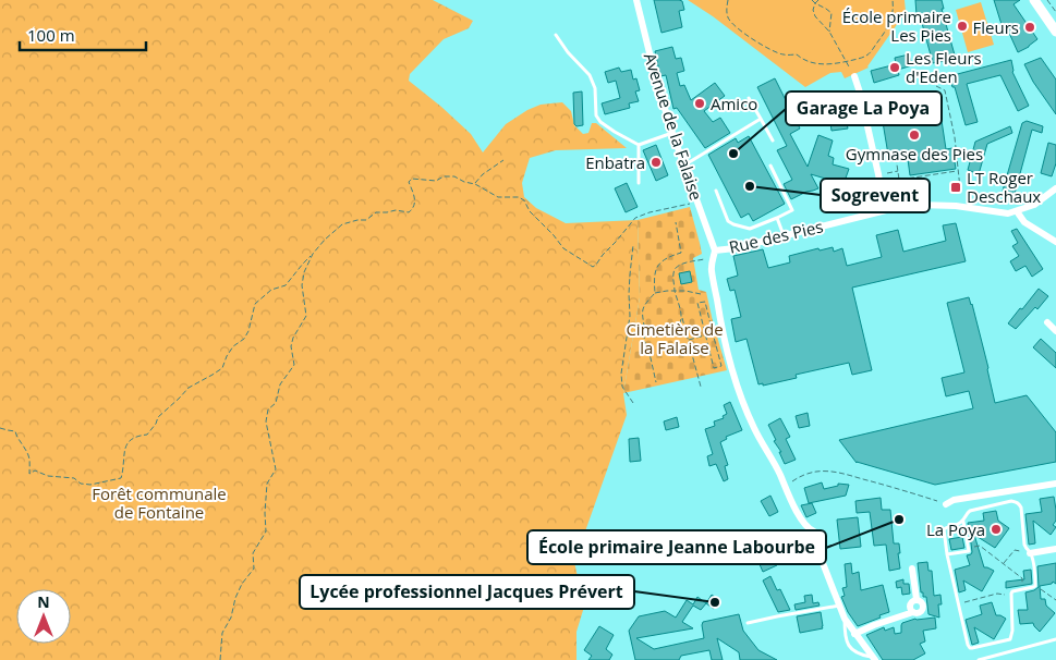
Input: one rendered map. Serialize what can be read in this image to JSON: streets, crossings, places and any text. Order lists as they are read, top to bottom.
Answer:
{
  "streets": {
    "street": ["Avenue de la Falaise", "Rue des Pies"]
  },
  "crossings": [
    ["Avenue de la Falaise", "Rue des Pies"]
  ],
  "parks": ["Cimetière de la Falaise", "Forêt communale de Fontaine"],
  "places": {
    "other": [
      "École primaire Les Pies",
      "Fleurs",
      "Les Fleurs d'Eden",
      "Amico",
      "Gymnase des Pies",
      "Garage La Poya",
      "Enbatra",
      "Sogrevent",
      "École primaire Jeanne Labourbe",
      "La Poya",
      "Lycée professionnel Jacques Prévert"
    ],
    "transit": ["LT Roger Deschaux"]
  },
  "scale_bar": "100 m",
  "north": "top"
}
